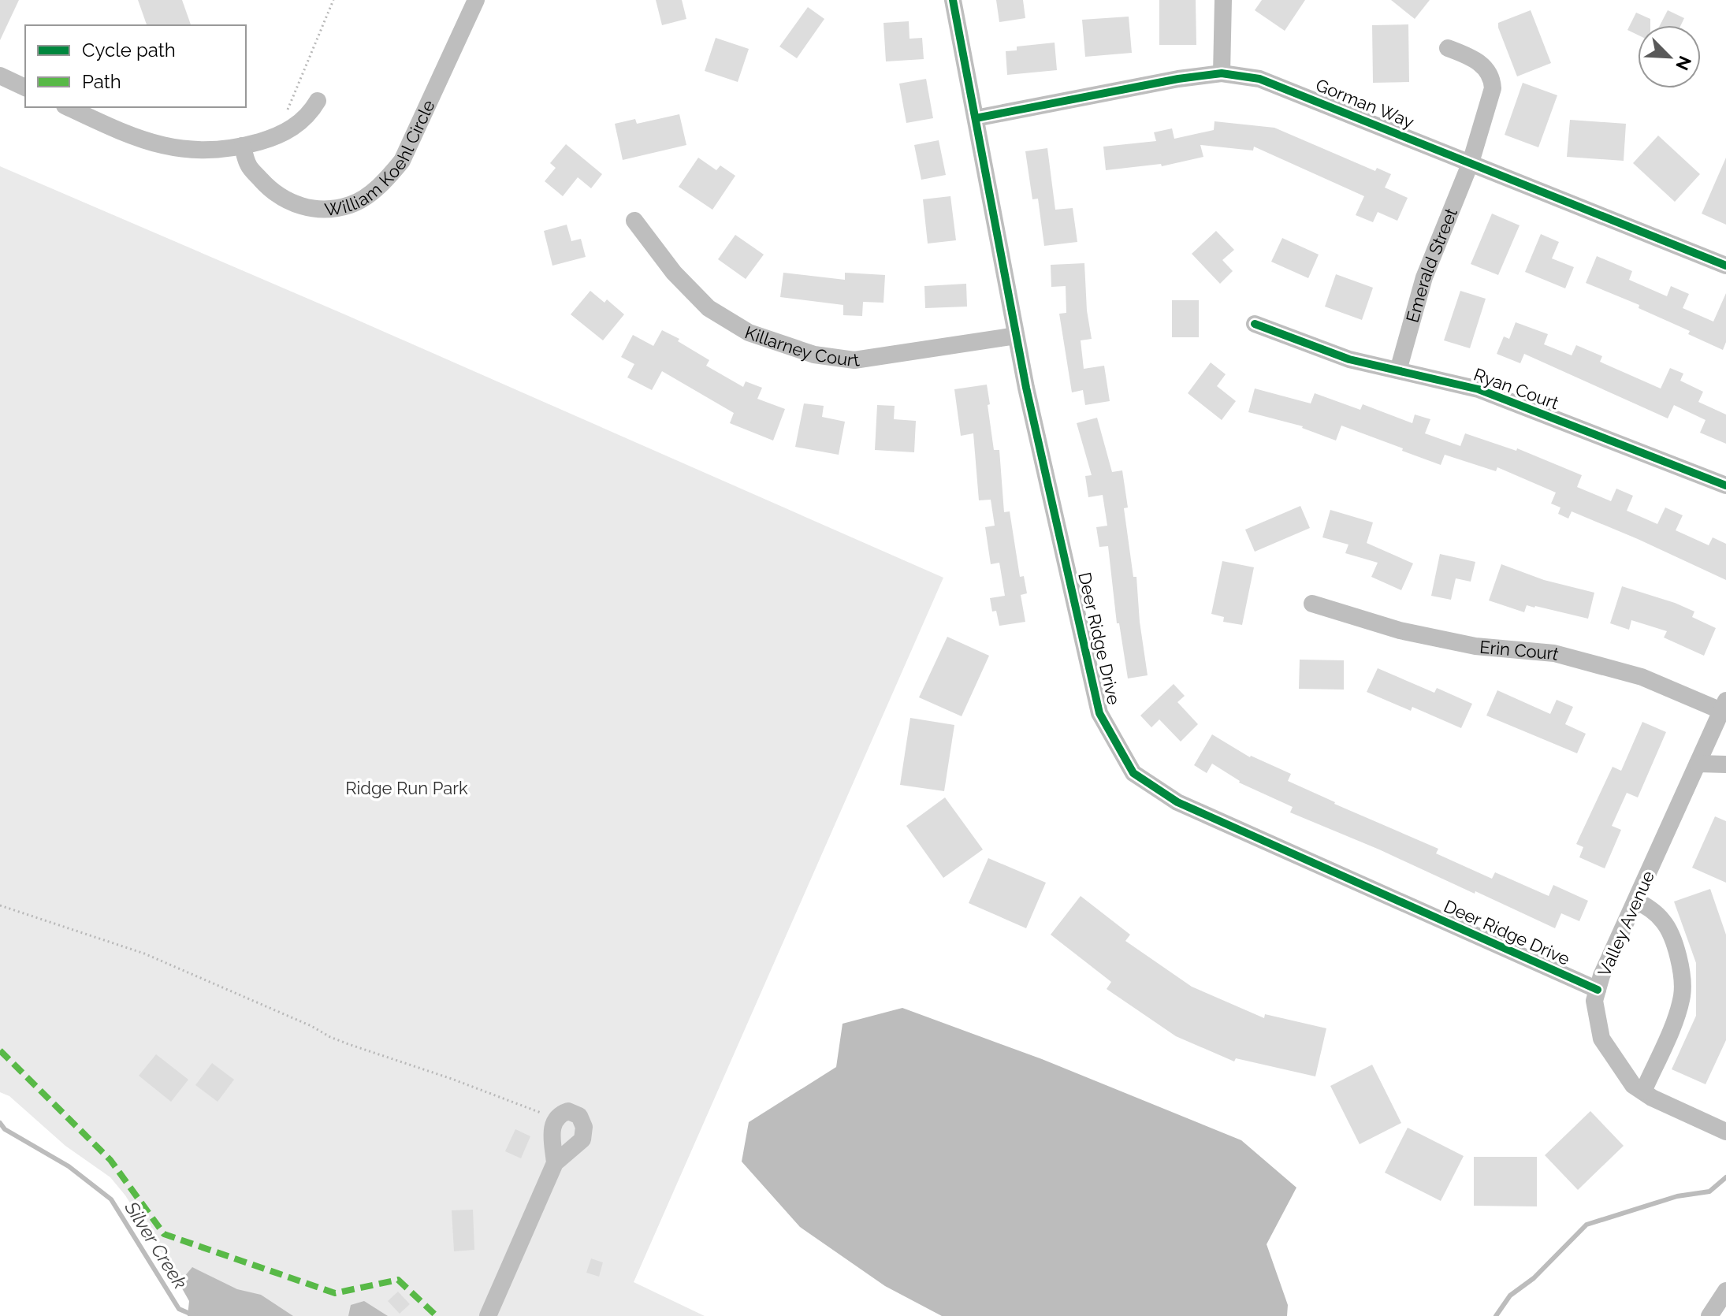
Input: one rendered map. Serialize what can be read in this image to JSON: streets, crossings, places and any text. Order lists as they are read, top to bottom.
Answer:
{
  "streets": {
    "street": [
      "Gorman Way",
      "William Koehl Circle",
      "Emerald Street",
      "Killarney Court",
      "Ryan Court",
      "Deer Ridge Drive",
      "Erin Court",
      "Valley Avenue"
    ]
  },
  "crossings": [
    ["Gorman Way", "Emerald Street"],
    ["Gorman Way", "Deer Ridge Drive"],
    ["Emerald Street", "Ryan Court"],
    ["Killarney Court", "Deer Ridge Drive"],
    ["Deer Ridge Drive", "Valley Avenue"],
    ["Erin Court", "Valley Avenue"]
  ],
  "water": ["Silver Creek"],
  "parks": ["Ridge Run Park"],
  "legend": ["Cycle path", "Path"],
  "north": "bottom right"
}
